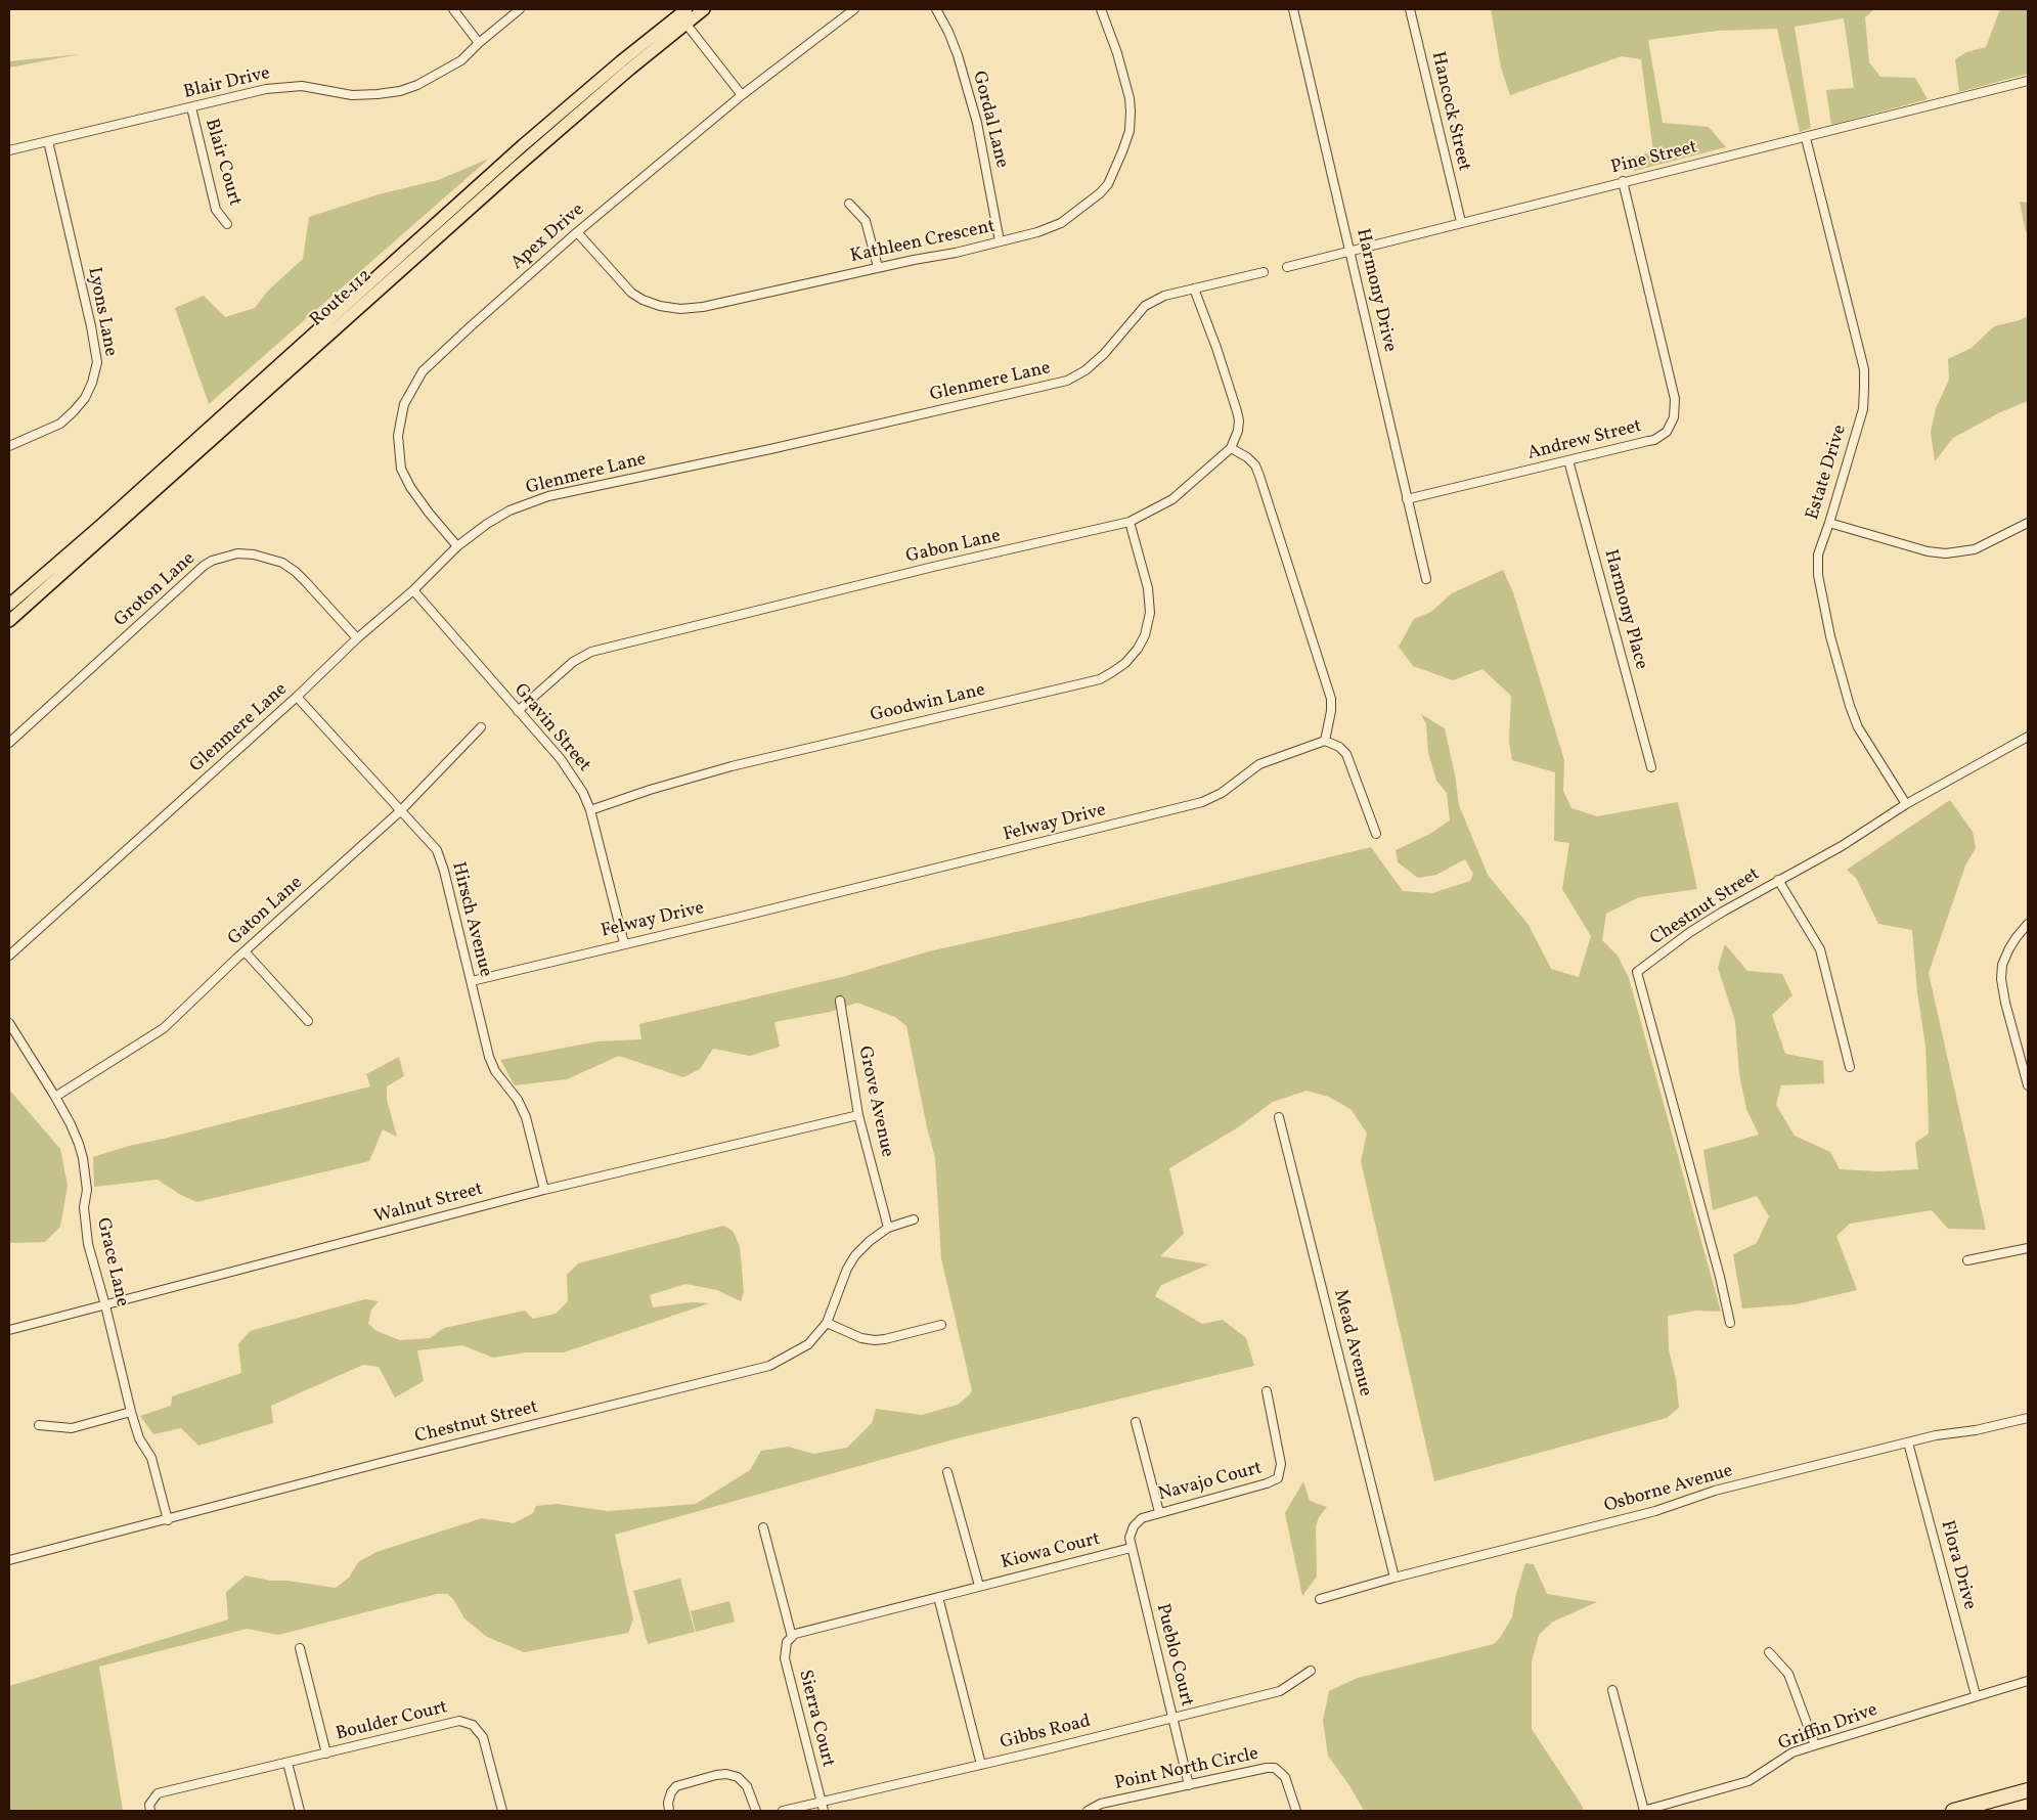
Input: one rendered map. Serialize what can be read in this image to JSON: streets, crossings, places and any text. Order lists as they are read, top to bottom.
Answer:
{
  "streets": {
    "main road": ["Route 112"],
    "street": [
      "Blair Drive",
      "Hancock Street",
      "Gordal Lane",
      "Pine Street",
      "Blair Court",
      "Apex Drive",
      "Kathleen Crescent",
      "Harmony Drive",
      "Lyons Lane",
      "Glenmere Lane",
      "Andrew Street",
      "Estate Drive",
      "Gabon Lane",
      "Groton Lane",
      "Harmony Place",
      "Goodwin Lane",
      "Gravin Street",
      "Felway Drive",
      "Chestnut Street",
      "Gaton Lane",
      "Hirsch Avenue",
      "Grove Avenue",
      "Walnut Street",
      "Grace Lane",
      "Mead Avenue",
      "Navajo Court",
      "Osborne Avenue",
      "Kiowa Court",
      "Flora Drive",
      "Pueblo Court",
      "Sierra Court",
      "Boulder Court",
      "Griffin Drive",
      "Gibbs Road",
      "Point North Circle"
    ]
  },
  "crossings": [
    ["Blair Drive", "Blair Court"],
    ["Blair Drive", "Lyons Lane"],
    ["Hancock Street", "Pine Street"],
    ["Gordal Lane", "Kathleen Crescent"],
    ["Pine Street", "Harmony Drive"],
    ["Pine Street", "Andrew Street"],
    ["Pine Street", "Estate Drive"],
    ["Apex Drive", "Kathleen Crescent"],
    ["Apex Drive", "Glenmere Lane"],
    ["Harmony Drive", "Andrew Street"],
    ["Glenmere Lane", "Groton Lane"],
    ["Glenmere Lane", "Gravin Street"],
    ["Glenmere Lane", "Hirsch Avenue"],
    ["Andrew Street", "Harmony Place"],
    ["Estate Drive", "Chestnut Street"],
    ["Gabon Lane", "Goodwin Lane"],
    ["Gabon Lane", "Gravin Street"],
    ["Goodwin Lane", "Gravin Street"],
    ["Gravin Street", "Felway Drive"],
    ["Felway Drive", "Hirsch Avenue"],
    ["Chestnut Street", "Grove Avenue"],
    ["Chestnut Street", "Grace Lane"],
    ["Gaton Lane", "Hirsch Avenue"],
    ["Gaton Lane", "Grace Lane"],
    ["Hirsch Avenue", "Walnut Street"],
    ["Grove Avenue", "Walnut Street"],
    ["Walnut Street", "Grace Lane"],
    ["Mead Avenue", "Osborne Avenue"],
    ["Navajo Court", "Pueblo Court"],
    ["Osborne Avenue", "Flora Drive"],
    ["Kiowa Court", "Pueblo Court"],
    ["Flora Drive", "Griffin Drive"],
    ["Pueblo Court", "Gibbs Road"],
    ["Pueblo Court", "Point North Circle"],
    ["Sierra Court", "Gibbs Road"]
  ]
}
